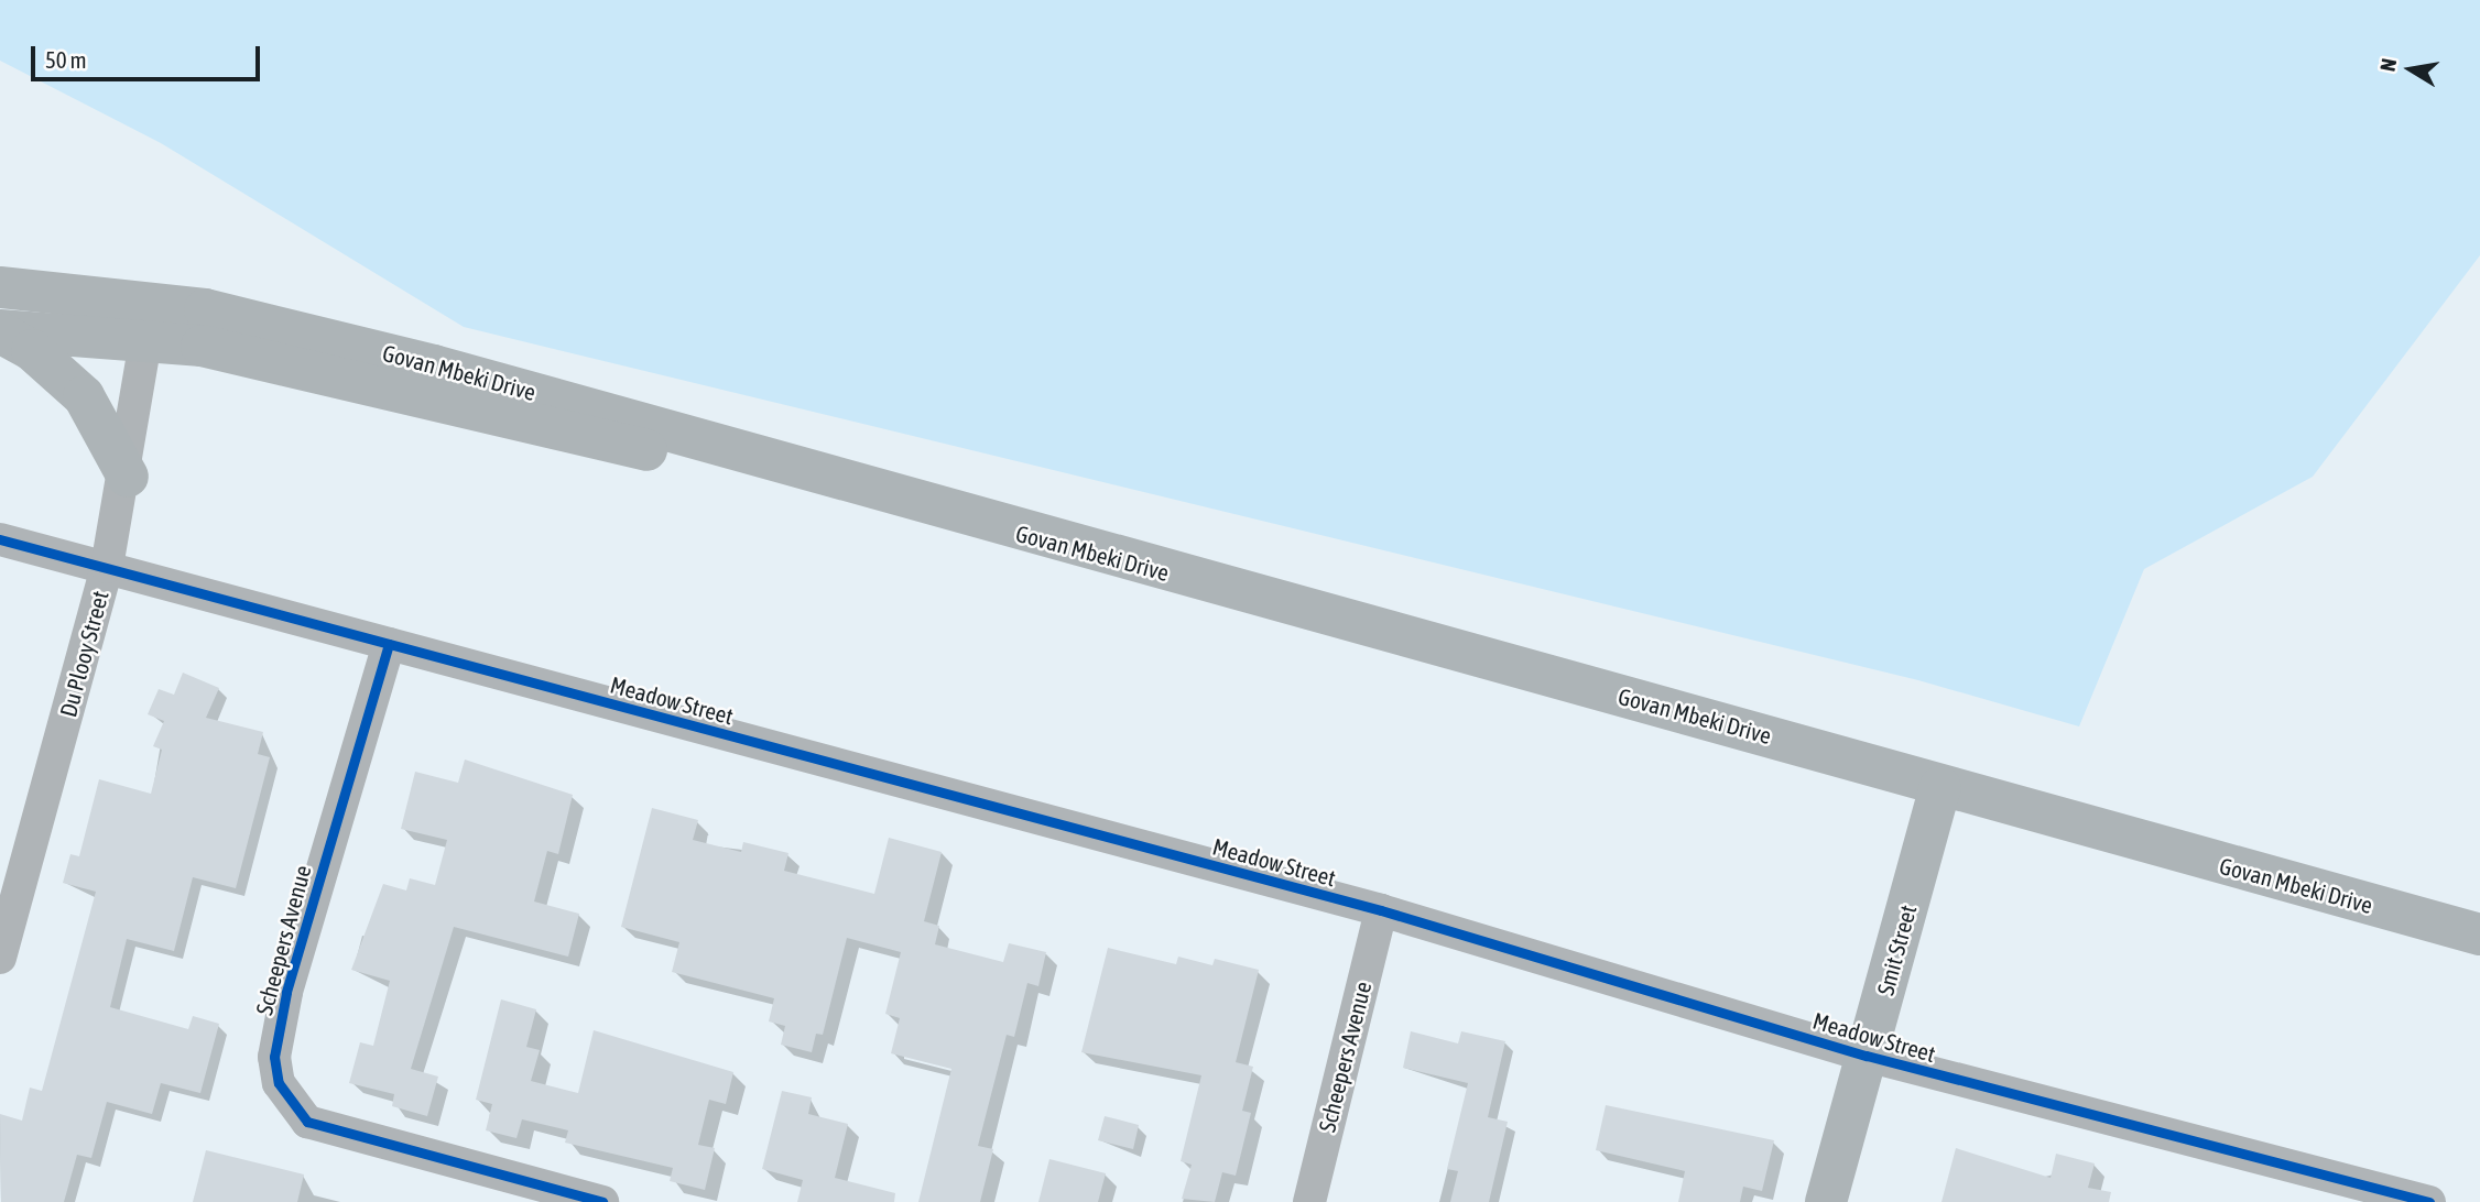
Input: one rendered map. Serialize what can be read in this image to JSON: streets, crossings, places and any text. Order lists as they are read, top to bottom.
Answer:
{
  "streets": {
    "main road": ["Govan Mbeki Drive", "Smit Street"],
    "street": ["Du Plooy Street", "Meadow Street", "Scheepers Avenue"]
  },
  "crossings": [
    ["Govan Mbeki Drive", "Du Plooy Street"],
    ["Govan Mbeki Drive", "Smit Street"],
    ["Du Plooy Street", "Meadow Street"],
    ["Meadow Street", "Scheepers Avenue"],
    ["Meadow Street", "Smit Street"]
  ],
  "scale_bar": "50 m",
  "north": "left"
}
